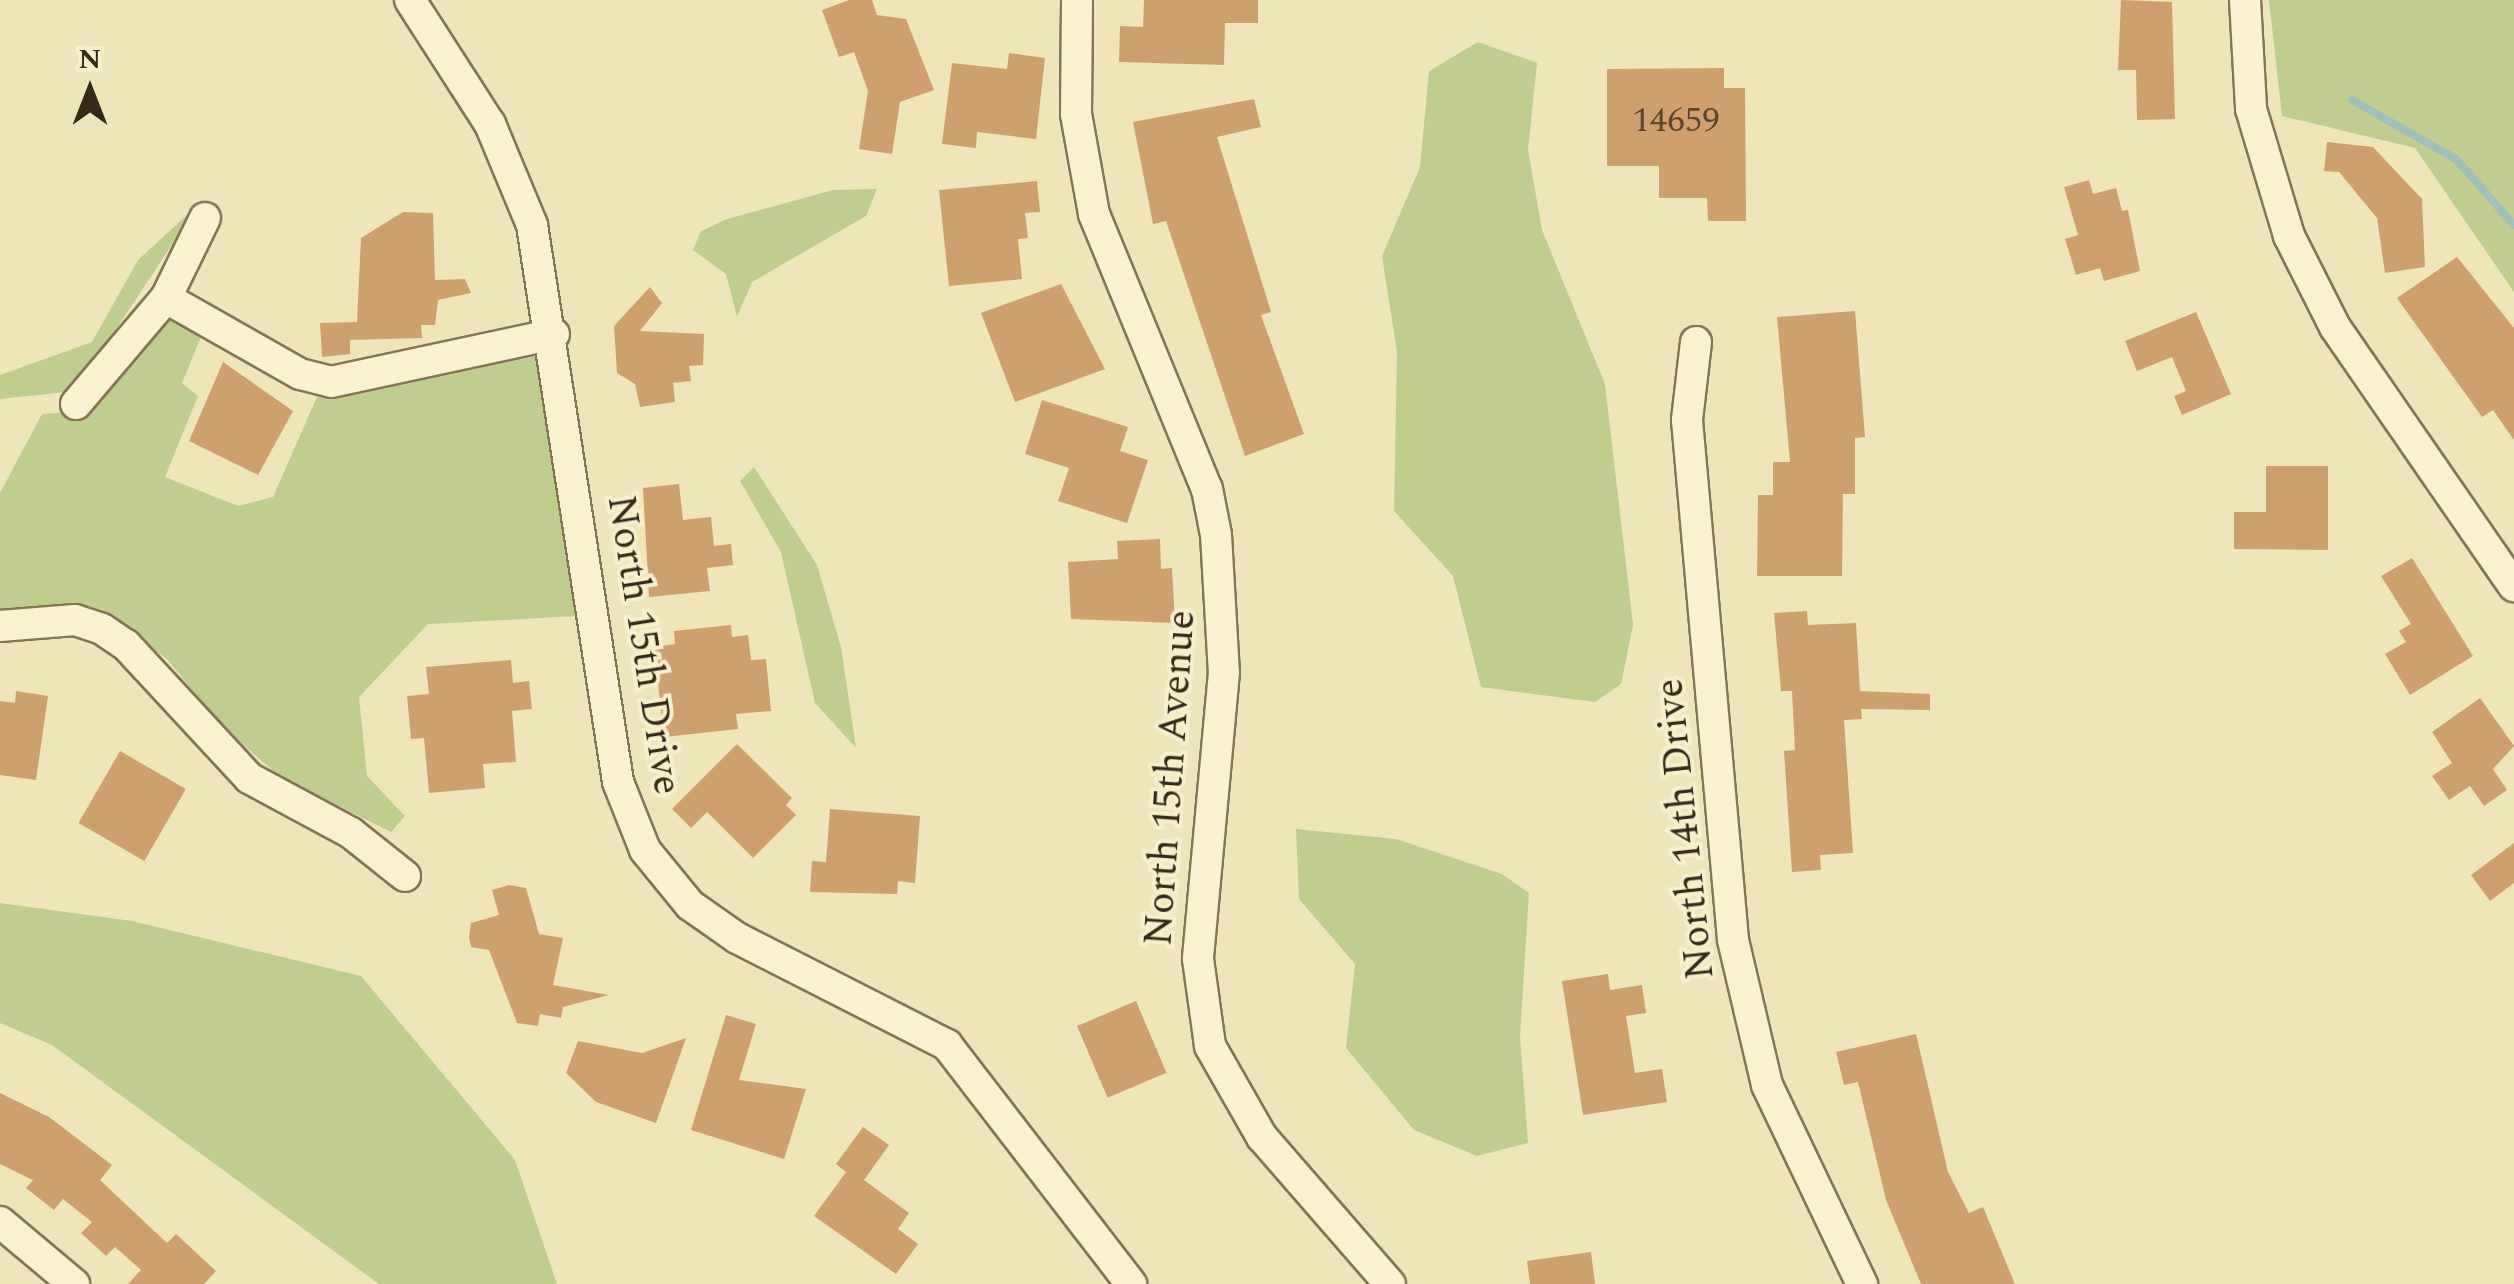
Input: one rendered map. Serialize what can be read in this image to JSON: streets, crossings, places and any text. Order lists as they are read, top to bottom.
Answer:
{
  "streets": {
    "street": ["North 15th Drive", "North 15th Avenue", "North 14th Drive"]
  },
  "house_numbers": ["14659"],
  "north": "top"
}
